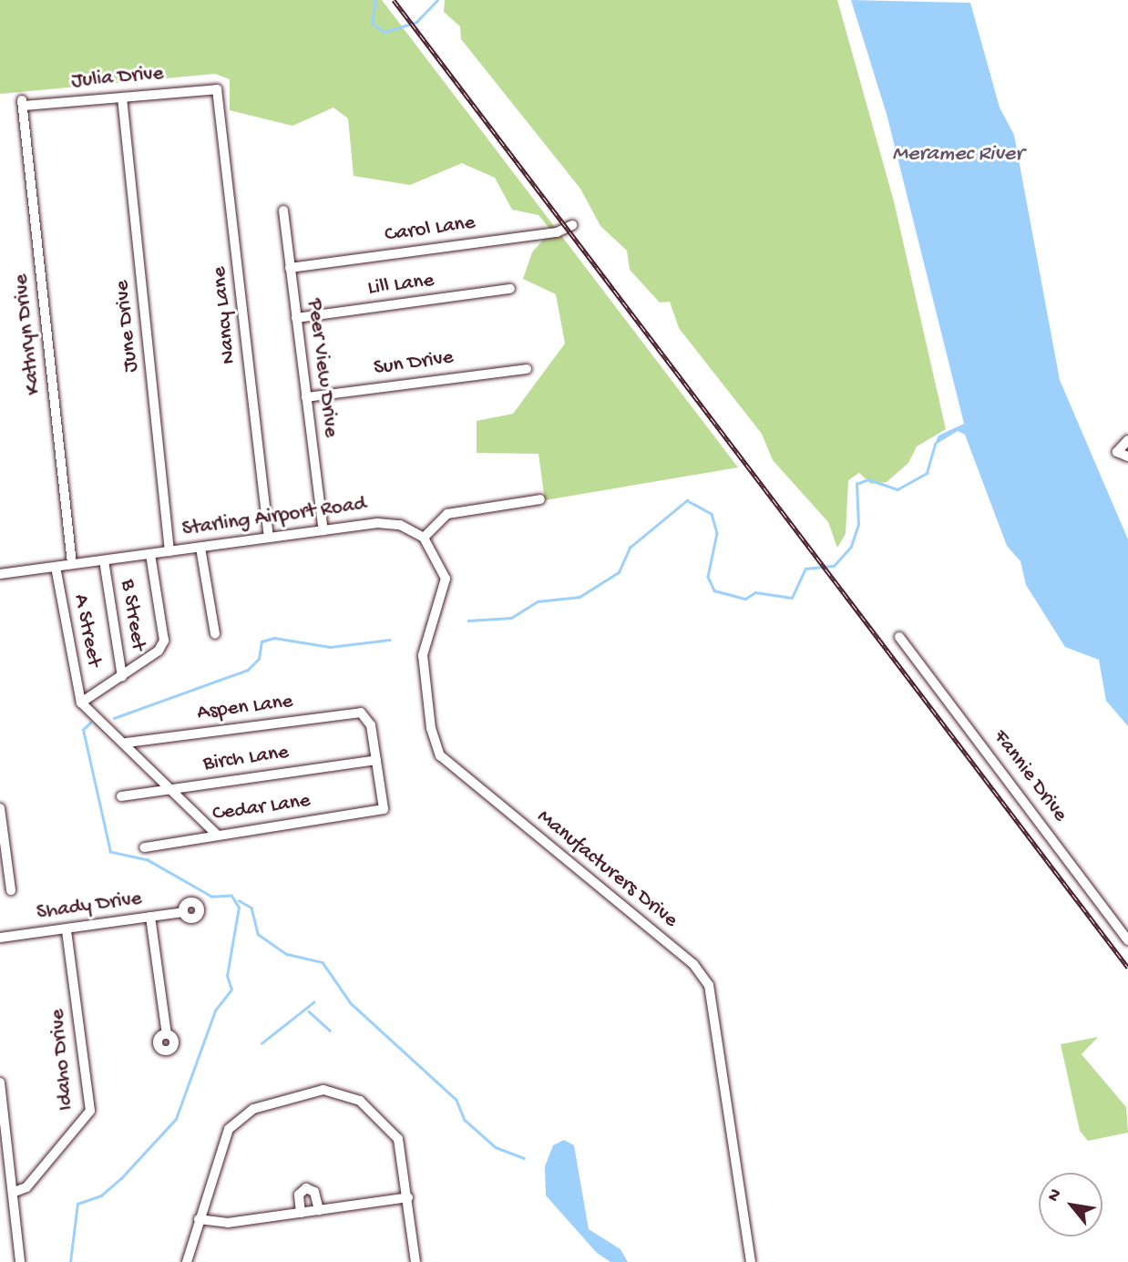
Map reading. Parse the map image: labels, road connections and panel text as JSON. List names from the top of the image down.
{
  "streets": {
    "street": [
      "Julia Drive",
      "Carol Lane",
      "Lill Lane",
      "Nancy Lane",
      "June Drive",
      "Kathryn Drive",
      "Sun Drive",
      "Peer View Drive",
      "Starling Airport Road",
      "B Street",
      "A Street",
      "Aspen Lane",
      "Birch Lane",
      "Fannie Drive",
      "Cedar Lane",
      "Manufacturers Drive",
      "Shady Drive",
      "Idaho Drive"
    ]
  },
  "crossings": [
    ["Julia Drive", "Nancy Lane"],
    ["Julia Drive", "June Drive"],
    ["Julia Drive", "Kathryn Drive"],
    ["Carol Lane", "Peer View Drive"],
    ["Lill Lane", "Peer View Drive"],
    ["Nancy Lane", "Starling Airport Road"],
    ["June Drive", "Starling Airport Road"],
    ["Kathryn Drive", "Starling Airport Road"],
    ["Sun Drive", "Peer View Drive"],
    ["Peer View Drive", "Starling Airport Road"],
    ["Starling Airport Road", "B Street"],
    ["Starling Airport Road", "A Street"],
    ["Starling Airport Road", "Manufacturers Drive"],
    ["Aspen Lane", "Birch Lane"],
    ["Aspen Lane", "Cedar Lane"],
    ["Birch Lane", "Cedar Lane"],
    ["Shady Drive", "Idaho Drive"]
  ],
  "water": ["Meramec River"],
  "north": "top left"
}
